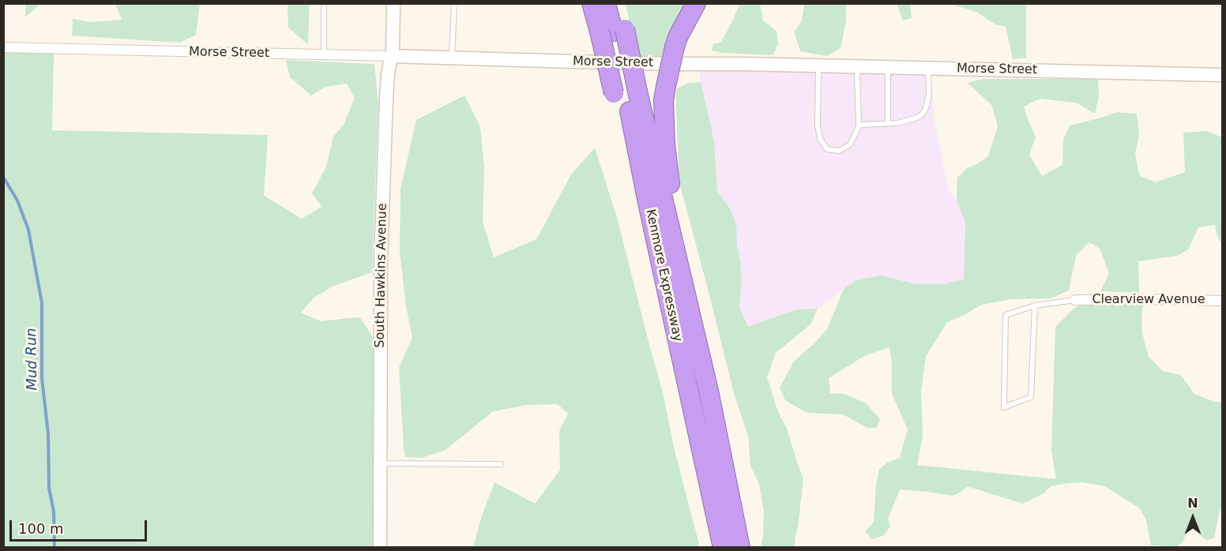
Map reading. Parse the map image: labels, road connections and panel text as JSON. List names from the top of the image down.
{
  "streets": {
    "highway": ["Kenmore Expressway"],
    "street": ["Morse Street", "South Hawkins Avenue", "Clearview Avenue"]
  },
  "crossings": [
    ["Morse Street", "South Hawkins Avenue"]
  ],
  "water": ["Mud Run"],
  "scale_bar": "100 m",
  "north": "top"
}
